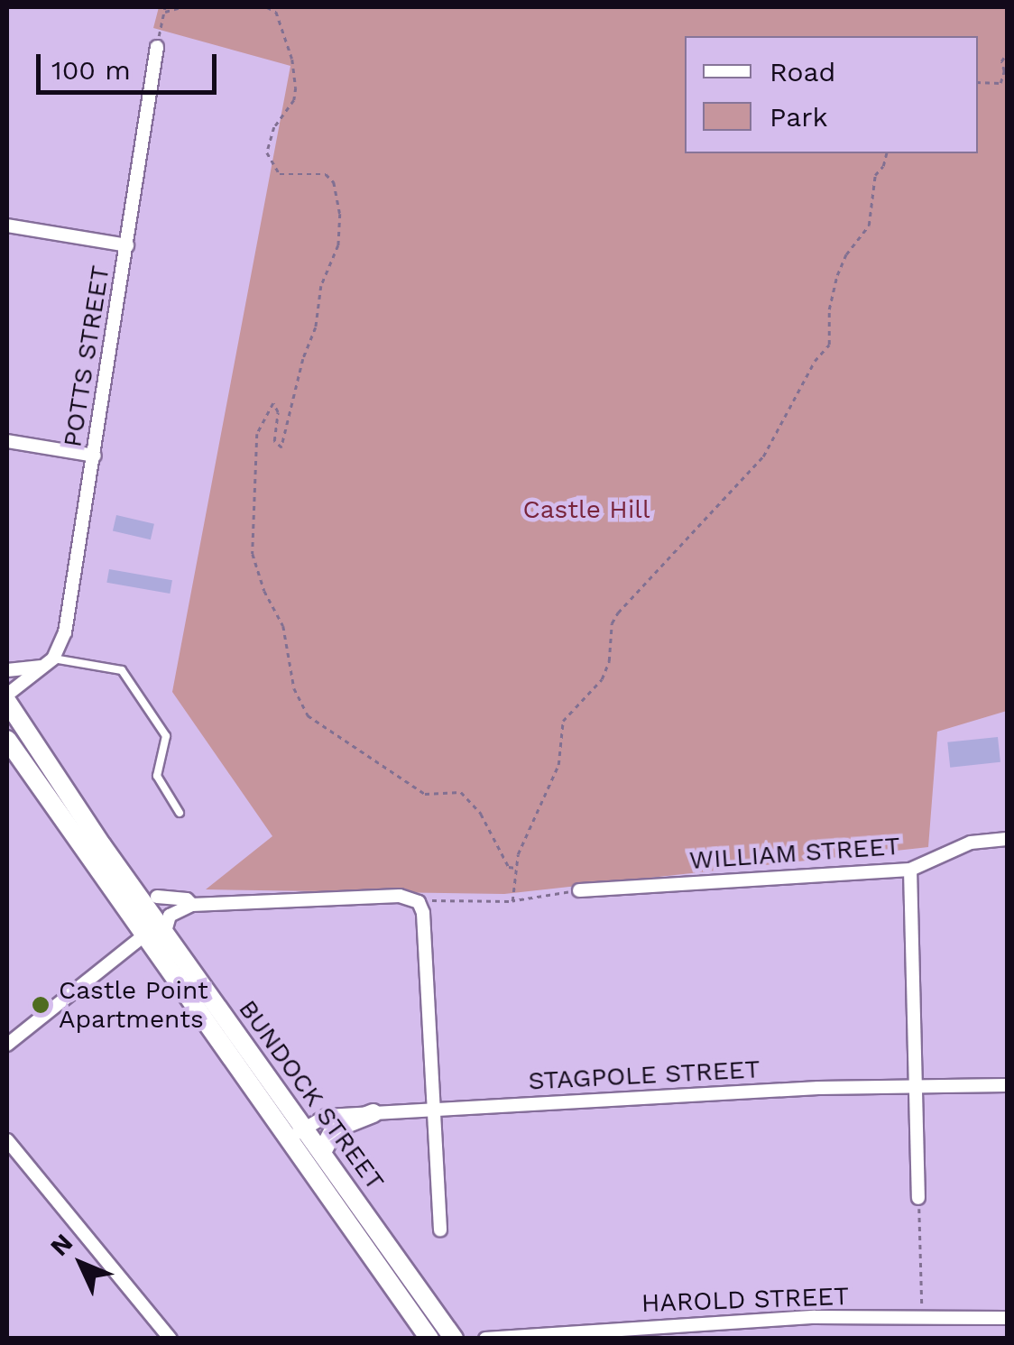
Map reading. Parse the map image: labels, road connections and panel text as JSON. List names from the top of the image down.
{
  "streets": {
    "main road": ["BUNDOCK STREET"],
    "street": [
      "POTTS STREET",
      "WILLIAM STREET",
      "STAGPOLE STREET",
      "HAROLD STREET"
    ]
  },
  "crossings": [
    ["STAGPOLE STREET", "BUNDOCK STREET"]
  ],
  "parks": ["Castle Hill"],
  "places": ["Castle Point Apartments"],
  "legend": ["Road", "Park"],
  "scale_bar": "100 m",
  "north": "top left"
}
